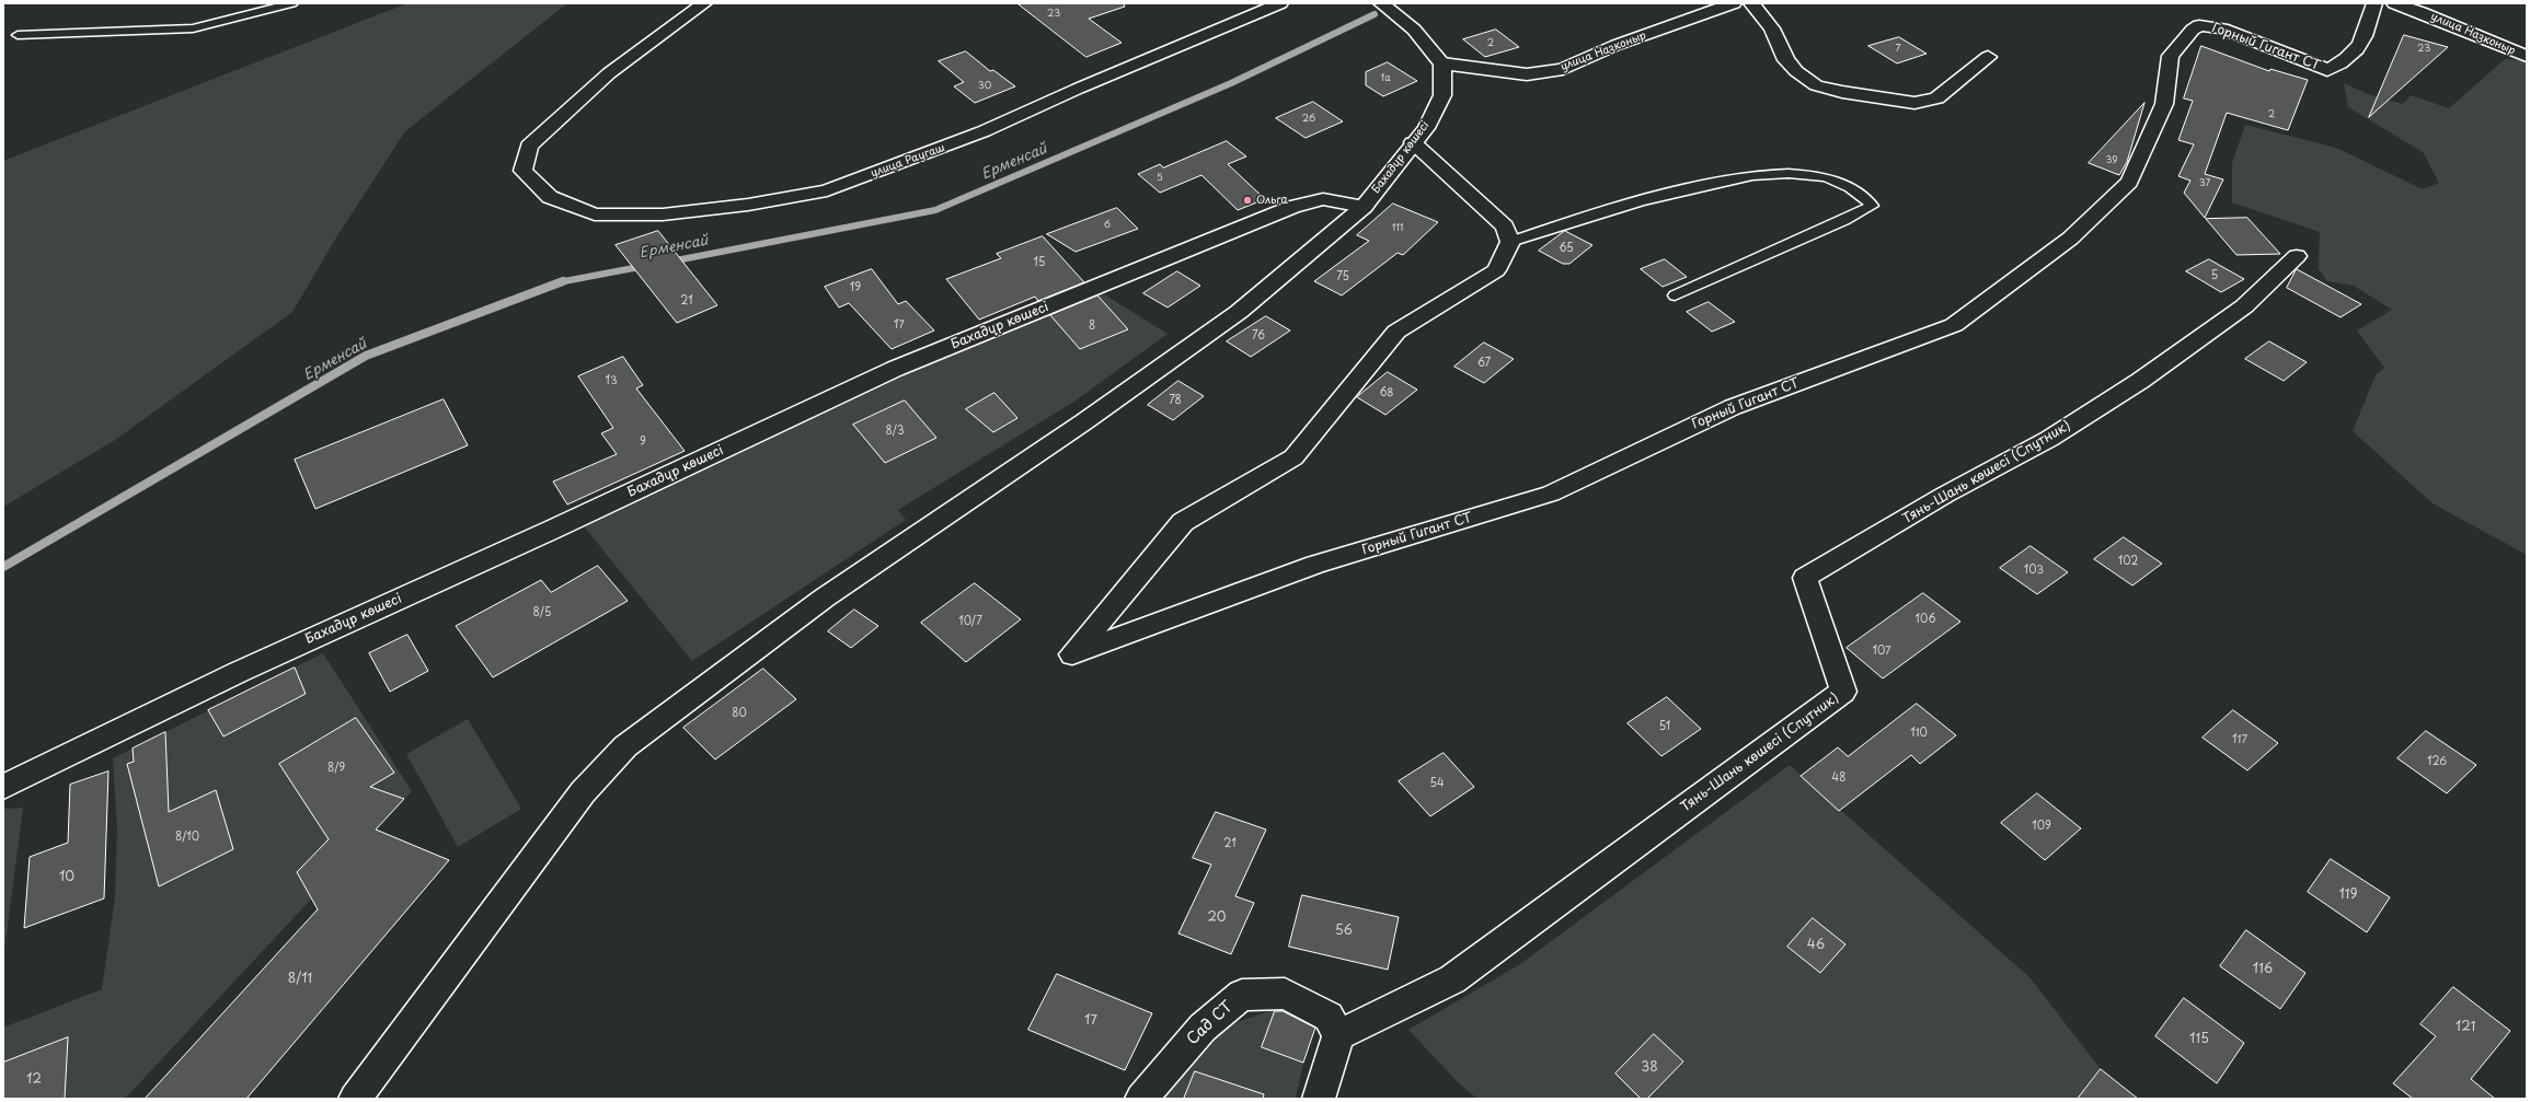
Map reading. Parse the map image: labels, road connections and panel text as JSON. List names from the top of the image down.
{
  "streets": {
    "street": [
      "улица Назконыр",
      "Горный Гигант СТ",
      "Бахадүр көшесі",
      "улица Раугаш",
      "Тянь-Шань көшесі (Спутник)",
      "Сад СТ"
    ]
  },
  "crossings": [
    ["улица Назконыр", "Бахадүр көшесі"],
    ["Тянь-Шань көшесі (Спутник)", "Сад СТ"]
  ],
  "water": ["Ерменсай"],
  "places": ["Ольга"],
  "house_numbers": [
    "23",
    "2",
    "7",
    "23",
    "1а",
    "30",
    "2",
    "26",
    "39",
    "5",
    "37",
    "6",
    "111",
    "65",
    "15",
    "5",
    "75",
    "19",
    "21",
    "17",
    "8",
    "76",
    "67",
    "13",
    "68",
    "78",
    "8/3",
    "9",
    "102",
    "103",
    "8/5",
    "106",
    "10/7",
    "107",
    "80",
    "51",
    "110",
    "117",
    "126",
    "8/9",
    "48",
    "54",
    "109",
    "8/10",
    "21",
    "10",
    "119",
    "20",
    "56",
    "46",
    "116",
    "8/11",
    "17",
    "121",
    "115",
    "38",
    "12"
  ]
}
